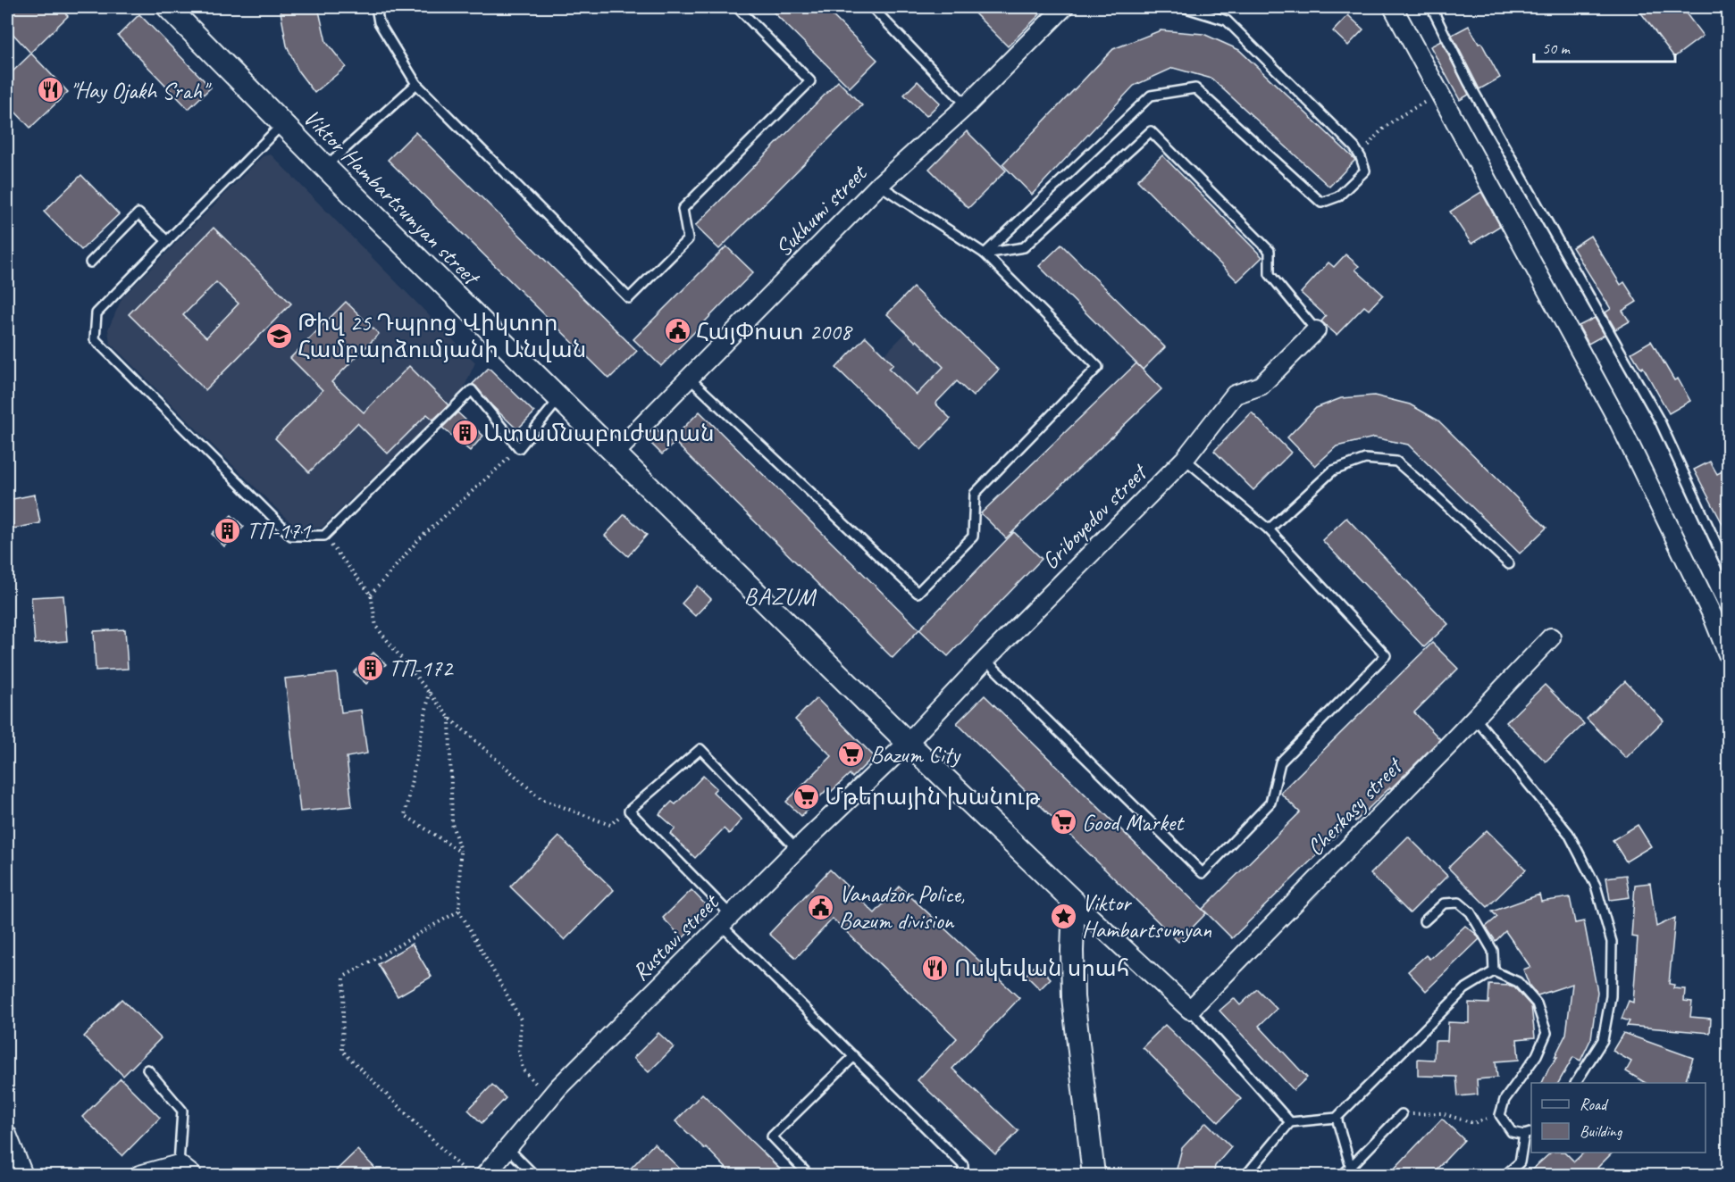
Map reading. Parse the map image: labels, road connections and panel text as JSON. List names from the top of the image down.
{
  "streets": {
    "street": [
      "Viktor Hambartsumyan street",
      "Sukhumi street",
      "Griboyedov street",
      "Cherkasy street",
      "Rustavi street"
    ]
  },
  "crossings": [
    ["Viktor Hambartsumyan street", "Sukhumi street"],
    ["Viktor Hambartsumyan street", "Griboyedov street"],
    ["Viktor Hambartsumyan street", "Rustavi street"],
    ["Griboyedov street", "Rustavi street"]
  ],
  "districts": ["BAZUM"],
  "places": {
    "restaurant": ["\"Hay Ojakh Srah\"", "Ոսկեվան սրահ"],
    "public building": ["ՀայՓոստ 2008", "Vanadzor Police, Bazum division"],
    "school or university": ["Թիվ 25 Դպրոց Վիկտոր Համբարձումյանի Անվան"],
    "building": ["Ատամնաբուժարան", "ТП-171", "ТП-172"],
    "supermarket": ["Bazum City", "Մթերային խանութ", "Good Market"],
    "place": ["Viktor Hambartsumyan"]
  },
  "legend": ["Road", "Building"],
  "scale_bar": "50 m"
}
